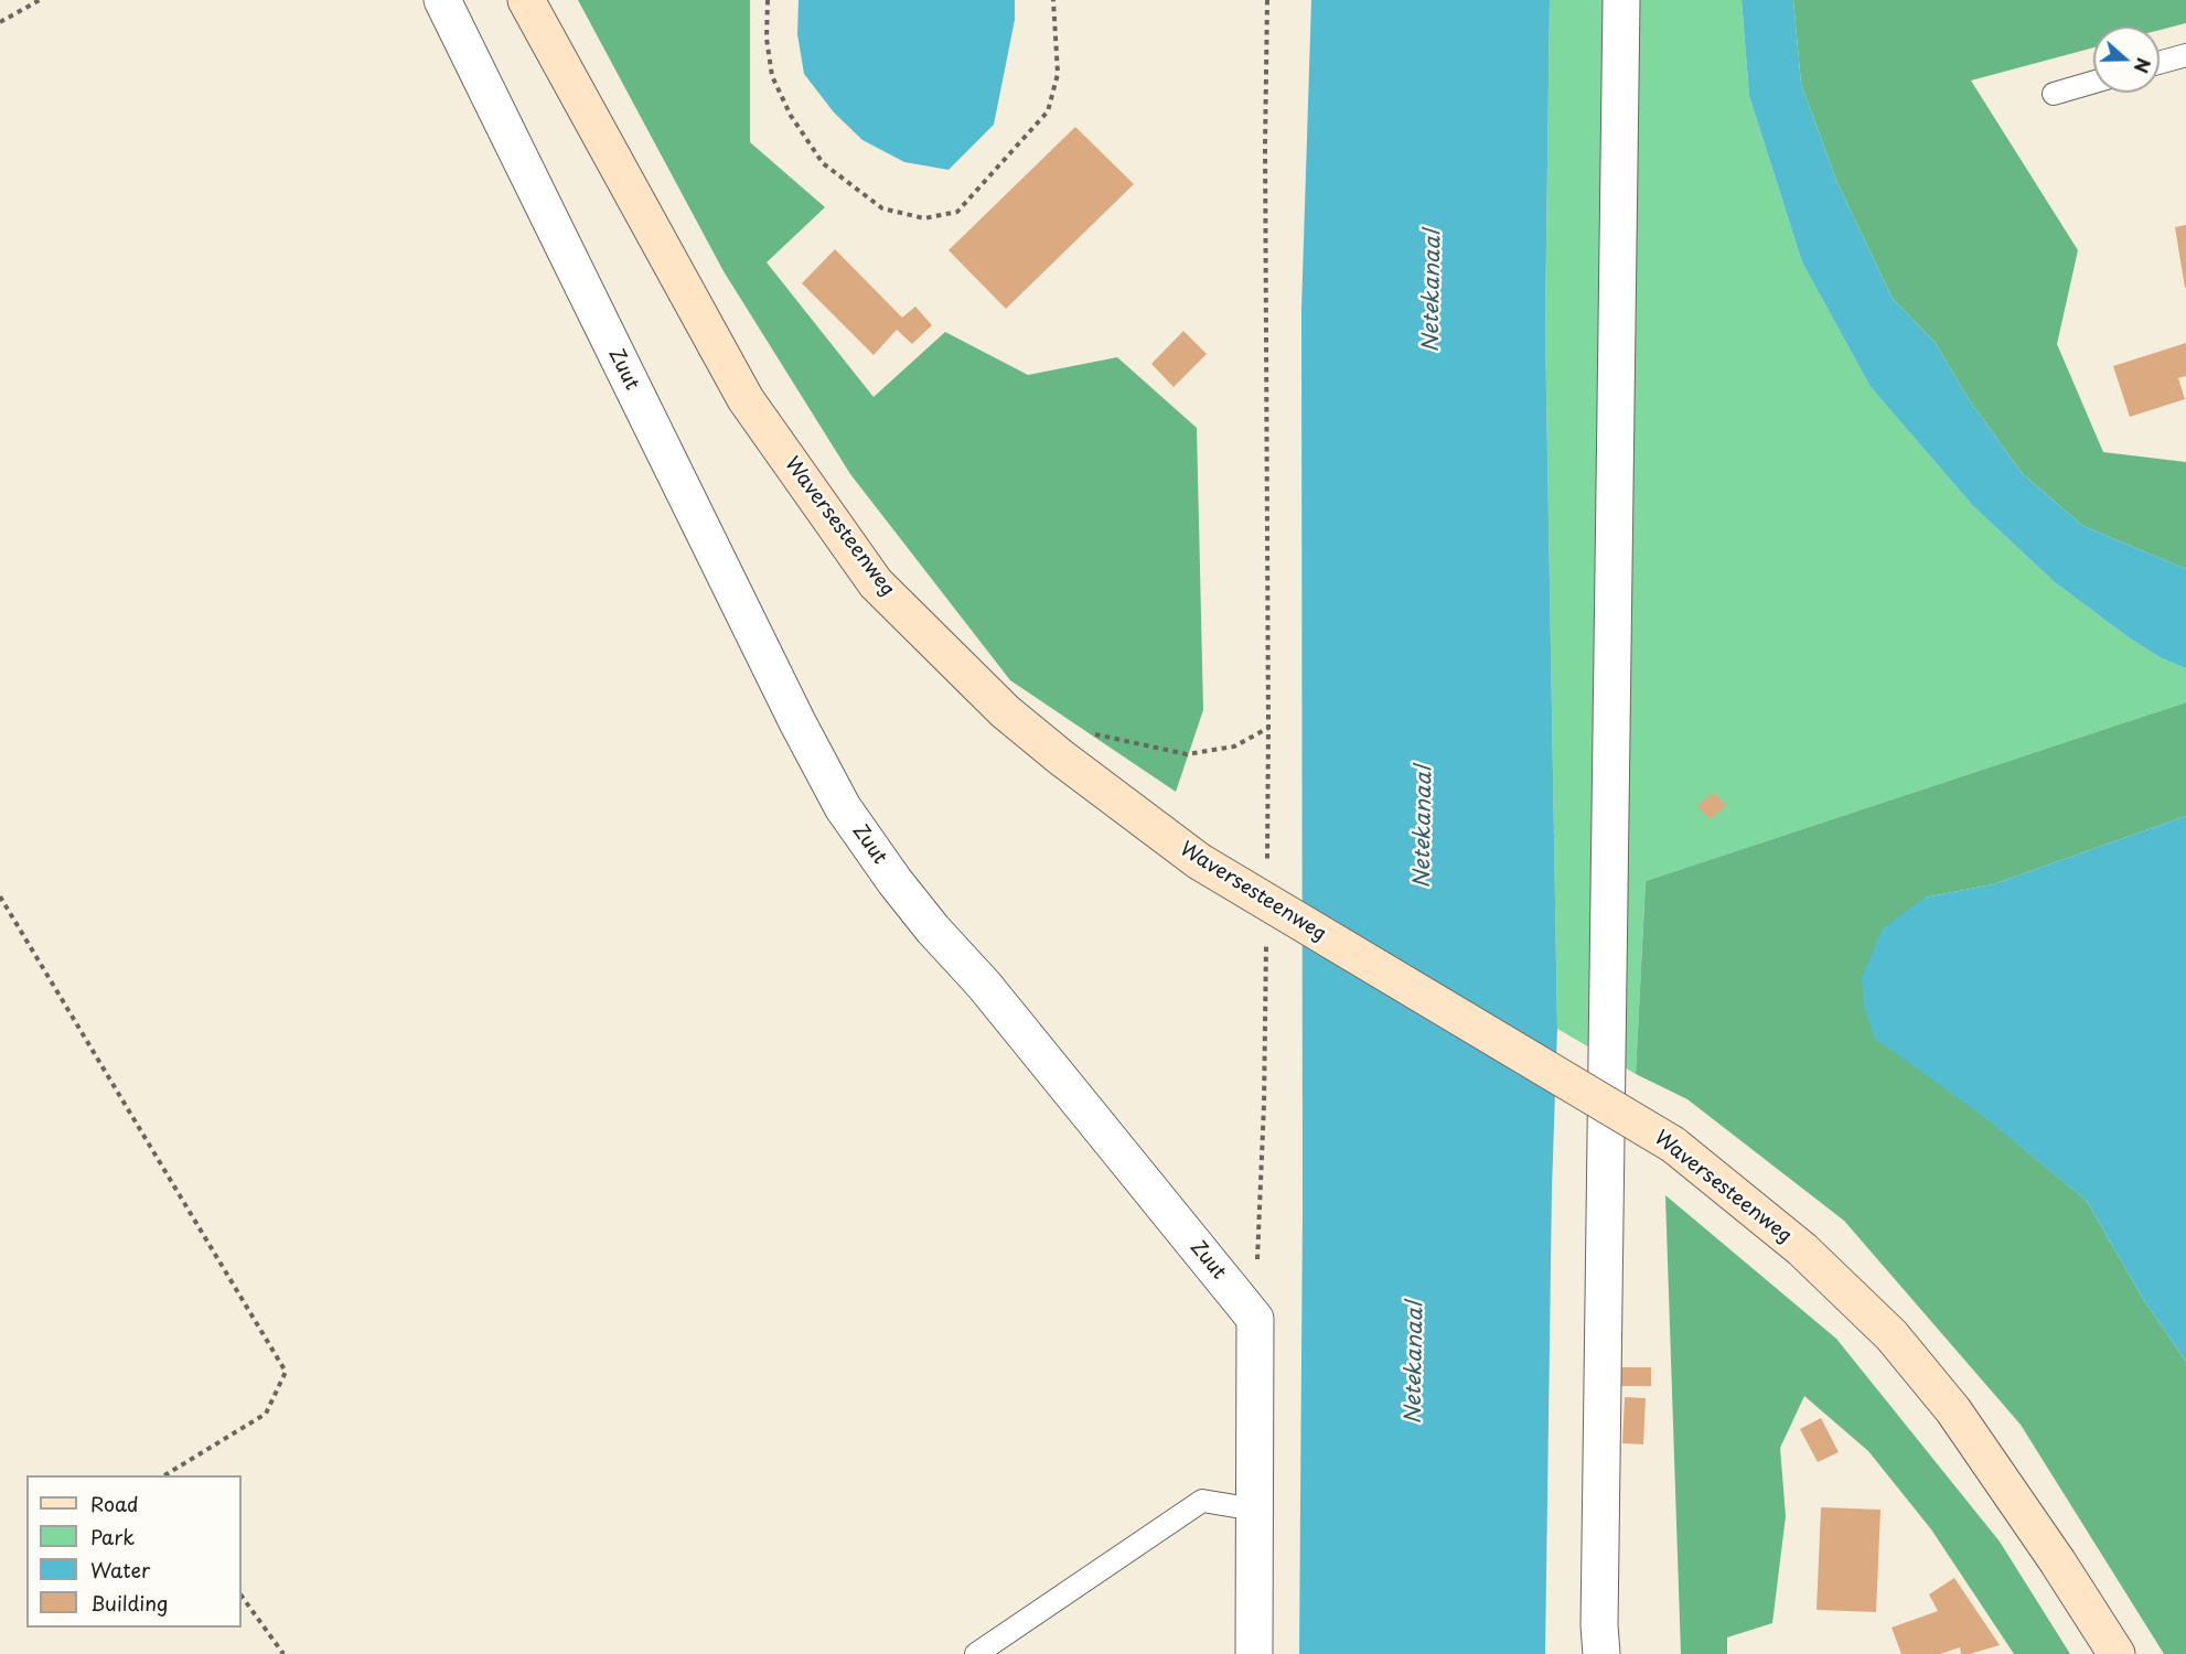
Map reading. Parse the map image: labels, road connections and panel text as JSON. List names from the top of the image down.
{
  "streets": {
    "main road": ["Waversesteenweg"],
    "street": ["Zuut"]
  },
  "water": ["Netekanaal"],
  "legend": [
    "Road",
    "Park",
    "Water",
    "Building"
  ],
  "north": "right"
}
